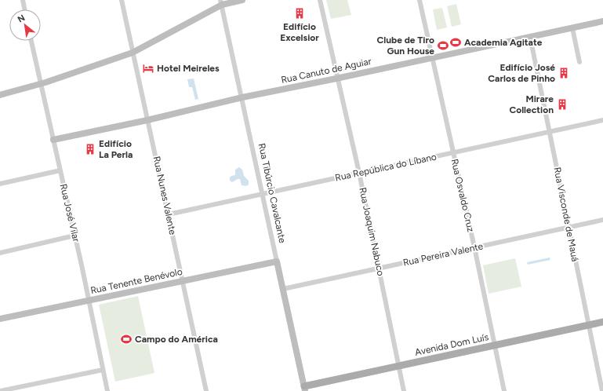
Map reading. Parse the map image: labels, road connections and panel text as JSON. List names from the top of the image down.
{
  "streets": {
    "main road": ["Avenida Dom Luís"],
    "street": [
      "Rua Canuto de Aguiar",
      "Rua República do Líbano",
      "Rua Tibúrcio Cavalcante",
      "Rua Nunes Valente",
      "Rua Osvaldo Cruz",
      "Rua José Vilar",
      "Rua Visconde de Mauá",
      "Rua Joaquim Nabuco",
      "Rua Pereira Valente",
      "Rua Tenente Benévolo"
    ]
  },
  "crossings": [
    ["Rua Canuto de Aguiar", "Rua Tibúrcio Cavalcante"],
    ["Rua Canuto de Aguiar", "Rua Nunes Valente"],
    ["Rua Canuto de Aguiar", "Rua Osvaldo Cruz"],
    ["Rua Canuto de Aguiar", "Rua José Vilar"],
    ["Rua Canuto de Aguiar", "Rua Visconde de Mauá"],
    ["Rua Canuto de Aguiar", "Rua Joaquim Nabuco"],
    ["Rua República do Líbano", "Rua Tibúrcio Cavalcante"],
    ["Rua República do Líbano", "Rua Nunes Valente"],
    ["Rua República do Líbano", "Rua Osvaldo Cruz"],
    ["Rua República do Líbano", "Rua Visconde de Mauá"],
    ["Rua República do Líbano", "Rua Joaquim Nabuco"],
    ["Rua Tibúrcio Cavalcante", "Rua Pereira Valente"],
    ["Rua Tibúrcio Cavalcante", "Rua Tenente Benévolo"],
    ["Rua Tibúrcio Cavalcante", "Avenida Dom Luís"],
    ["Rua Nunes Valente", "Rua Tenente Benévolo"],
    ["Rua Osvaldo Cruz", "Rua Pereira Valente"],
    ["Rua Osvaldo Cruz", "Avenida Dom Luís"],
    ["Rua José Vilar", "Rua Tenente Benévolo"],
    ["Rua Visconde de Mauá", "Rua Pereira Valente"],
    ["Rua Visconde de Mauá", "Avenida Dom Luís"],
    ["Rua Joaquim Nabuco", "Rua Pereira Valente"],
    ["Rua Joaquim Nabuco", "Avenida Dom Luís"]
  ],
  "places": {
    "building": [
      "Edifício Excelsior",
      "Edifício José Carlos de Pinho",
      "Mirare Collection",
      "Edifício La Perla"
    ],
    "sports": ["Academia Agitate", "Clube de Tiro Gun House", "Campo do América"],
    "hotel": ["Hotel Meireles"]
  },
  "north": "top left"
}
